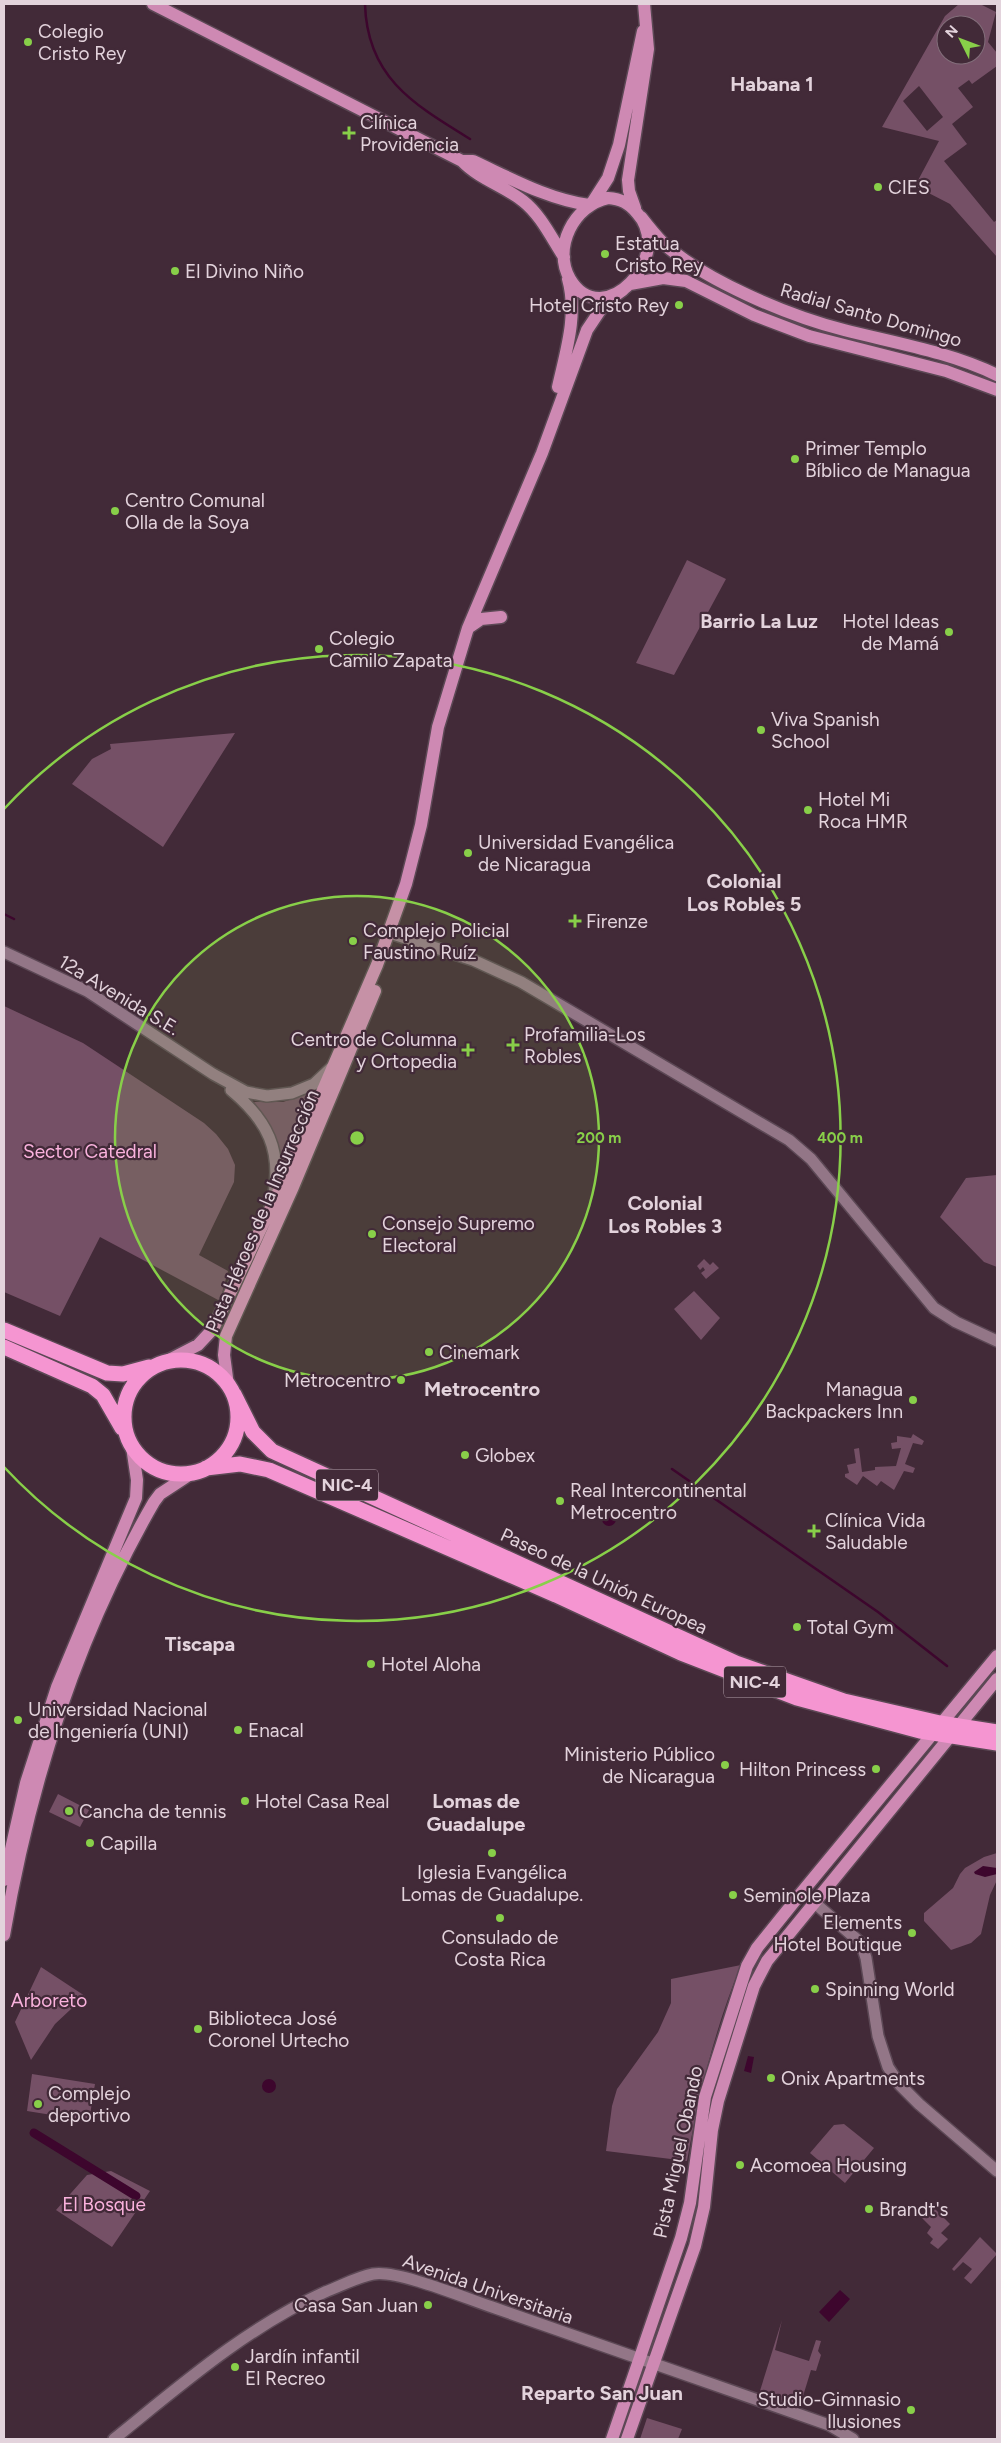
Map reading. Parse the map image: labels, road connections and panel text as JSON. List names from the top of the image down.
{
  "streets": {
    "highway": ["NIC-4", "Paseo de la Unión Europea"],
    "main road": ["Radial Santo Domingo", "Pista Héroes de la Insurrección", "Pista Miguel Obando"],
    "street": ["12a Avenida S.E.", "Avenida Universitaria"]
  },
  "crossings": [
    ["Radial Santo Domingo", "Pista Héroes de la Insurrección"],
    ["12a Avenida S.E.", "Pista Héroes de la Insurrección"],
    ["Pista Héroes de la Insurrección", "NIC-4"],
    ["Pista Héroes de la Insurrección", "Paseo de la Unión Europea"],
    ["NIC-4", "Paseo de la Unión Europea"],
    ["Paseo de la Unión Europea", "Pista Miguel Obando"],
    ["Pista Miguel Obando", "Avenida Universitaria"]
  ],
  "districts": [
    "Habana 1",
    "Barrio La Luz",
    "Colonial Los Robles 5",
    "Colonial Los Robles 3",
    "Metrocentro",
    "Tiscapa",
    "Lomas de Guadalupe",
    "Reparto San Juan"
  ],
  "parks": ["Sector Catedral", "Arboreto", "El Bosque"],
  "places": {
    "other": [
      "Colegio Cristo Rey",
      "CIES",
      "Estatua Cristo Rey",
      "El Divino Niño",
      "Hotel Cristo Rey",
      "Primer Templo Bíblico de Managua",
      "Centro Comunal Olla de la Soya",
      "Hotel Ideas de Mamá",
      "Colegio Camilo Zapata",
      "Viva Spanish School",
      "Hotel Mi Roca HMR",
      "Universidad Evangélica de Nicaragua",
      "Complejo Policial Faustino Ruíz",
      "Consejo Supremo Electoral",
      "Cinemark",
      "Metrocentro",
      "Managua Backpackers Inn",
      "Globex",
      "Real Intercontinental Metrocentro",
      "Total Gym",
      "Hotel Aloha",
      "Universidad Nacional de Ingeniería (UNI)",
      "Enacal",
      "Ministerio Público de Nicaragua",
      "Hilton Princess",
      "Hotel Casa Real",
      "Cancha de tennis",
      "Capilla",
      "Iglesia Evangélica Lomas de Guadalupe.",
      "Seminole Plaza",
      "Consulado de Costa Rica",
      "Elements Hotel Boutique",
      "Spinning World",
      "Biblioteca José Coronel Urtecho",
      "Onix Apartments",
      "Complejo deportivo",
      "Acomoea Housing",
      "Brandt's",
      "Casa San Juan",
      "Jardín infantil El Recreo",
      "Studio-Gimnasio Ilusiones"
    ],
    "health": [
      "Clínica Providencia",
      "Firenze",
      "Profamilia-Los Robles",
      "Centro de Columna y Ortopedia",
      "Clínica Vida Saludable"
    ]
  },
  "north": "top left",
  "rings": ["200 m", "400 m"]
}
